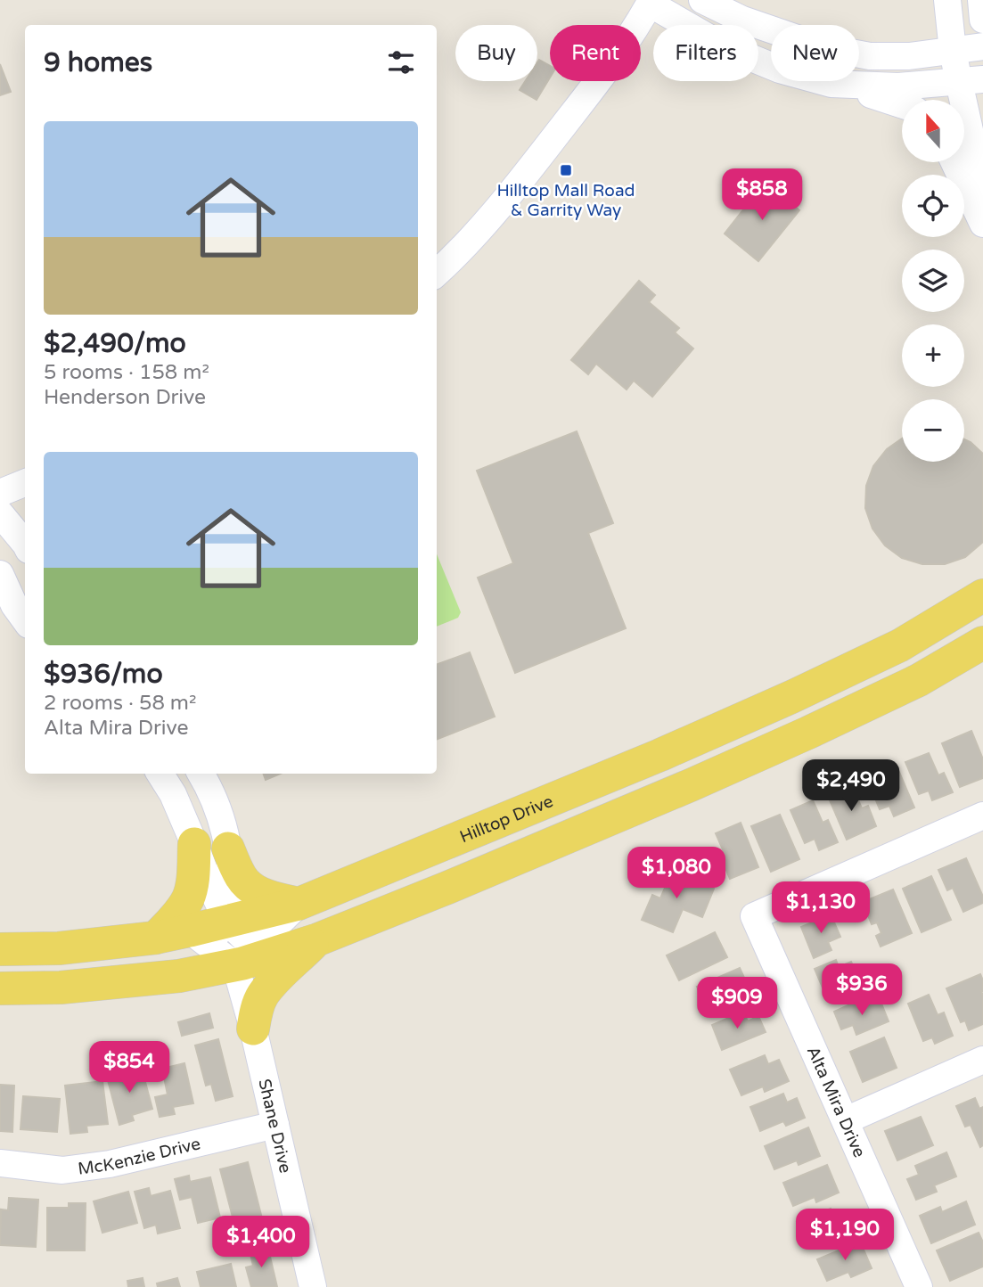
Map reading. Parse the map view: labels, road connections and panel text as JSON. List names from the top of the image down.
{
  "streets": {
    "main road": ["Hilltop Drive"],
    "street": ["Alta Mira Drive", "Shane Drive", "McKenzie Drive"]
  },
  "crossings": [
    ["Shane Drive", "McKenzie Drive"]
  ],
  "places": {
    "transit": ["Hilltop Mall Road & Garrity Way"]
  },
  "north": "top",
  "page": {
    "chip": [
      "Buy",
      "Rent",
      "Filters",
      "New"
    ],
    "heading": "9 homes",
    "map_buttons": ["+", "−"],
    "list": [
      {
        "name": "$2,490/mo",
        "note": "5 rooms · 158 m² · Henderson Drive"
      },
      {
        "name": "$936/mo",
        "note": "2 rooms · 58 m² · Alta Mira Drive"
      }
    ],
    "price": [
      "$858",
      "$2,490",
      "$1,080",
      "$1,130",
      "$936",
      "$909",
      "$854",
      "$1,190",
      "$1,400"
    ]
  }
}
